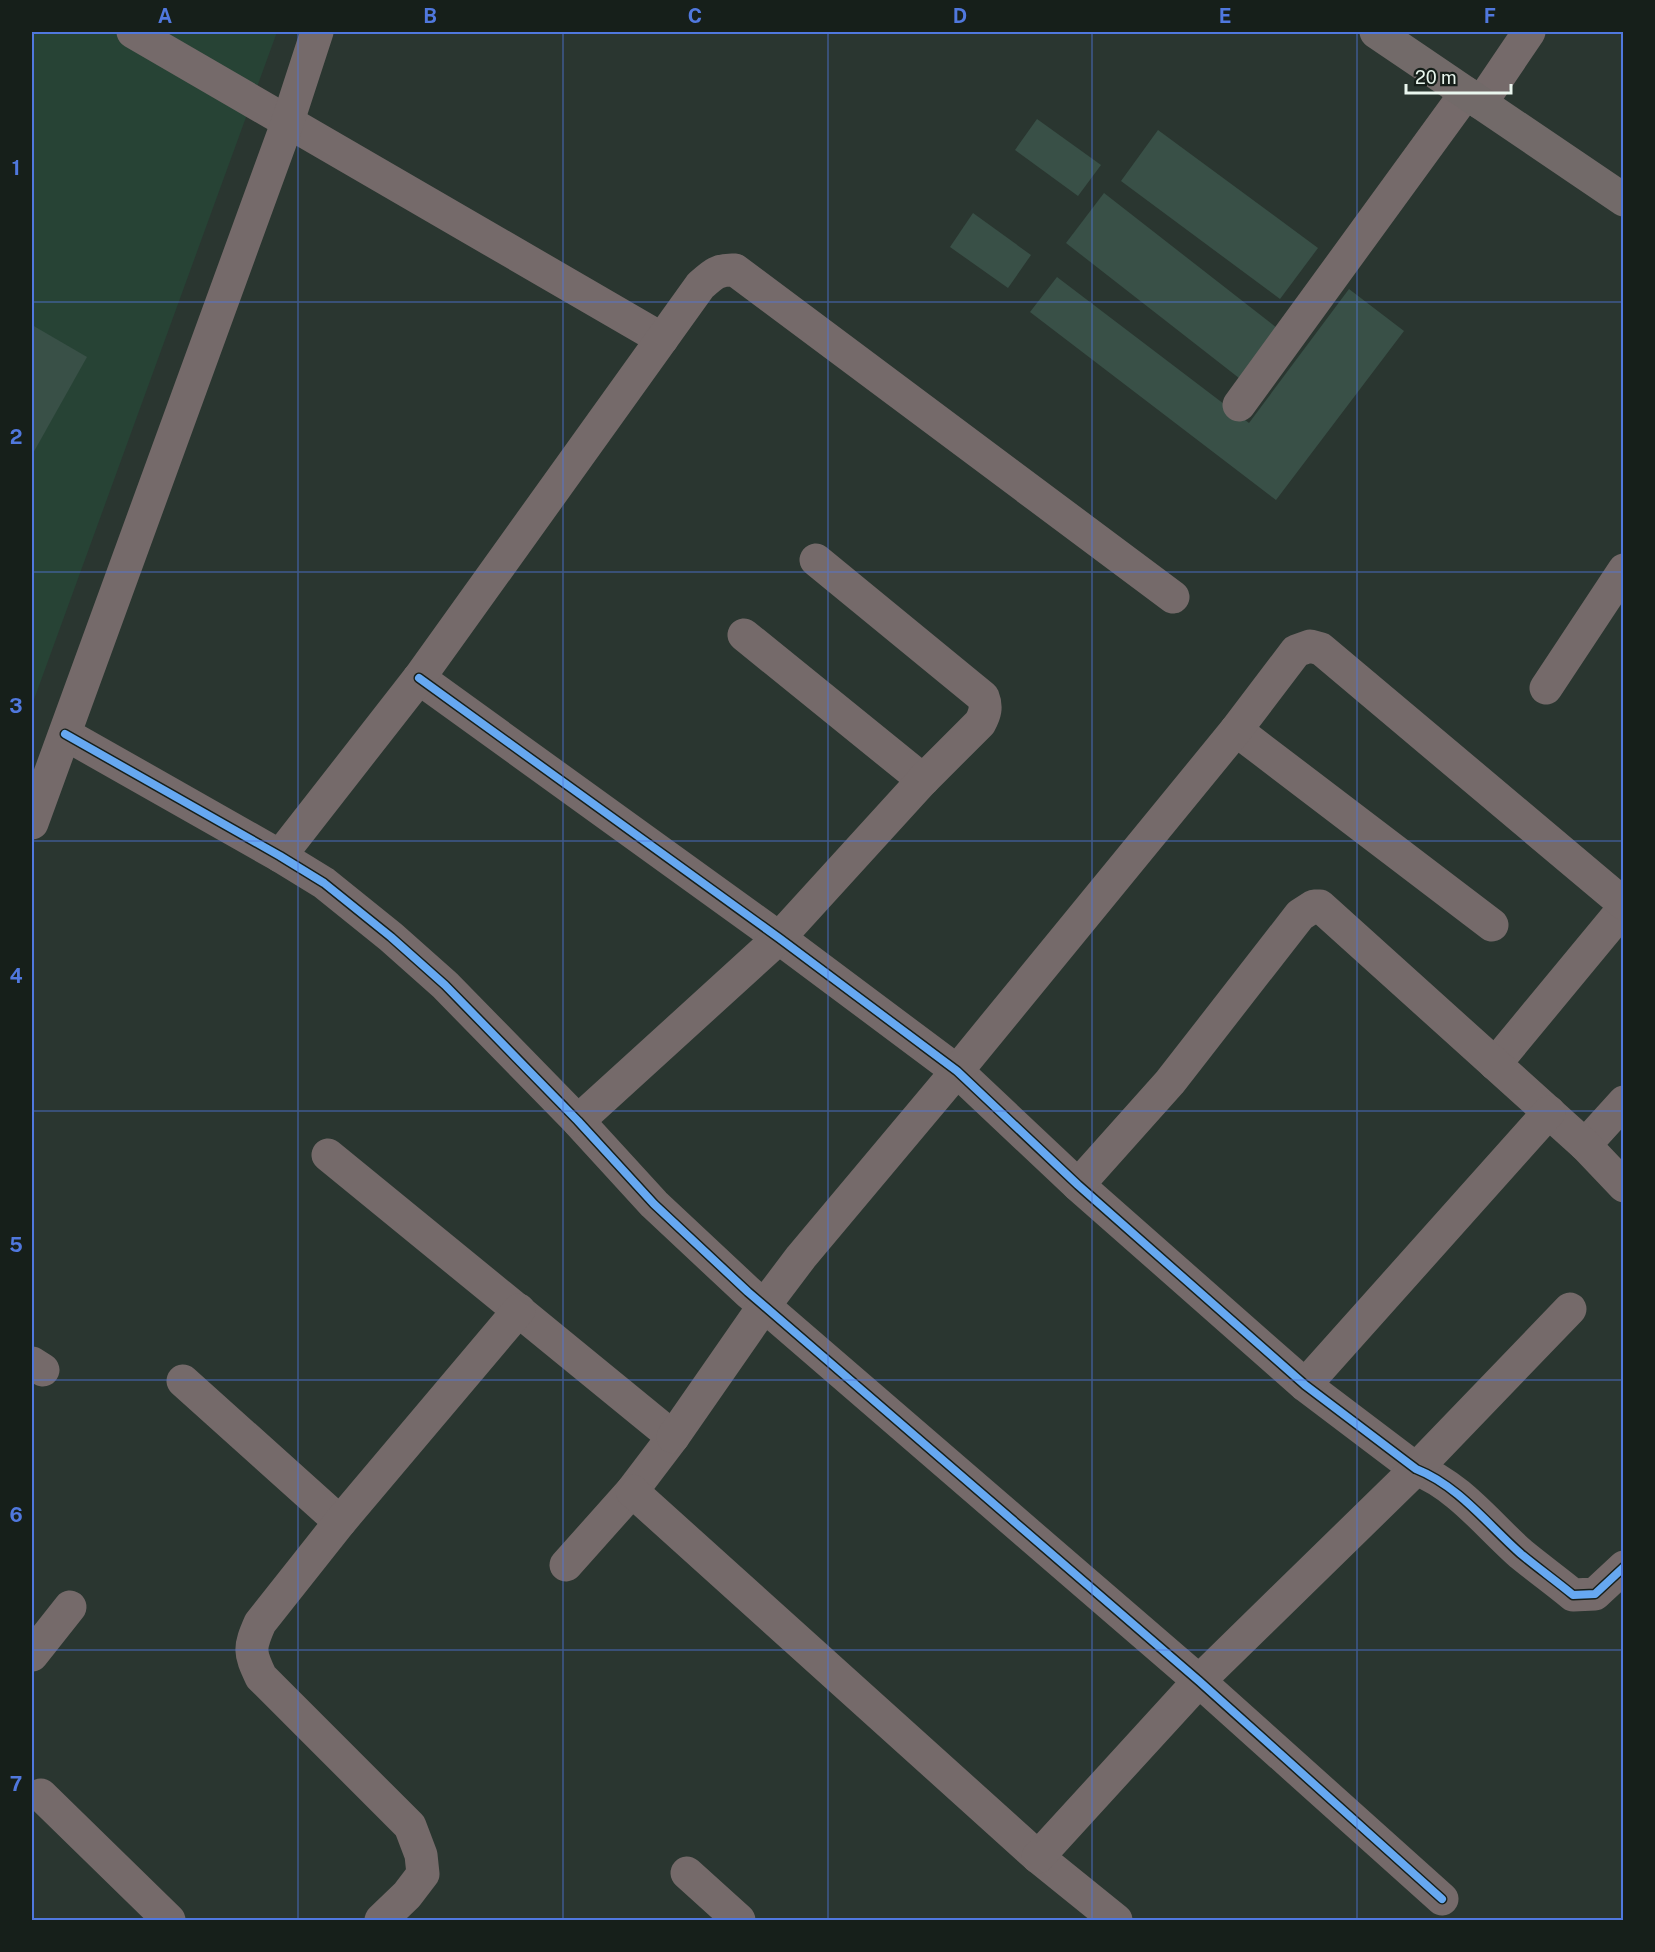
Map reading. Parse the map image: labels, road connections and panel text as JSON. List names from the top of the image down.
{
  "scale_bar": "20 m",
  "grid": {
    "columns": [
      "A",
      "B",
      "C",
      "D",
      "E",
      "F"
    ],
    "rows": [
      "1",
      "2",
      "3",
      "4",
      "5",
      "6",
      "7"
    ]
  }
}
